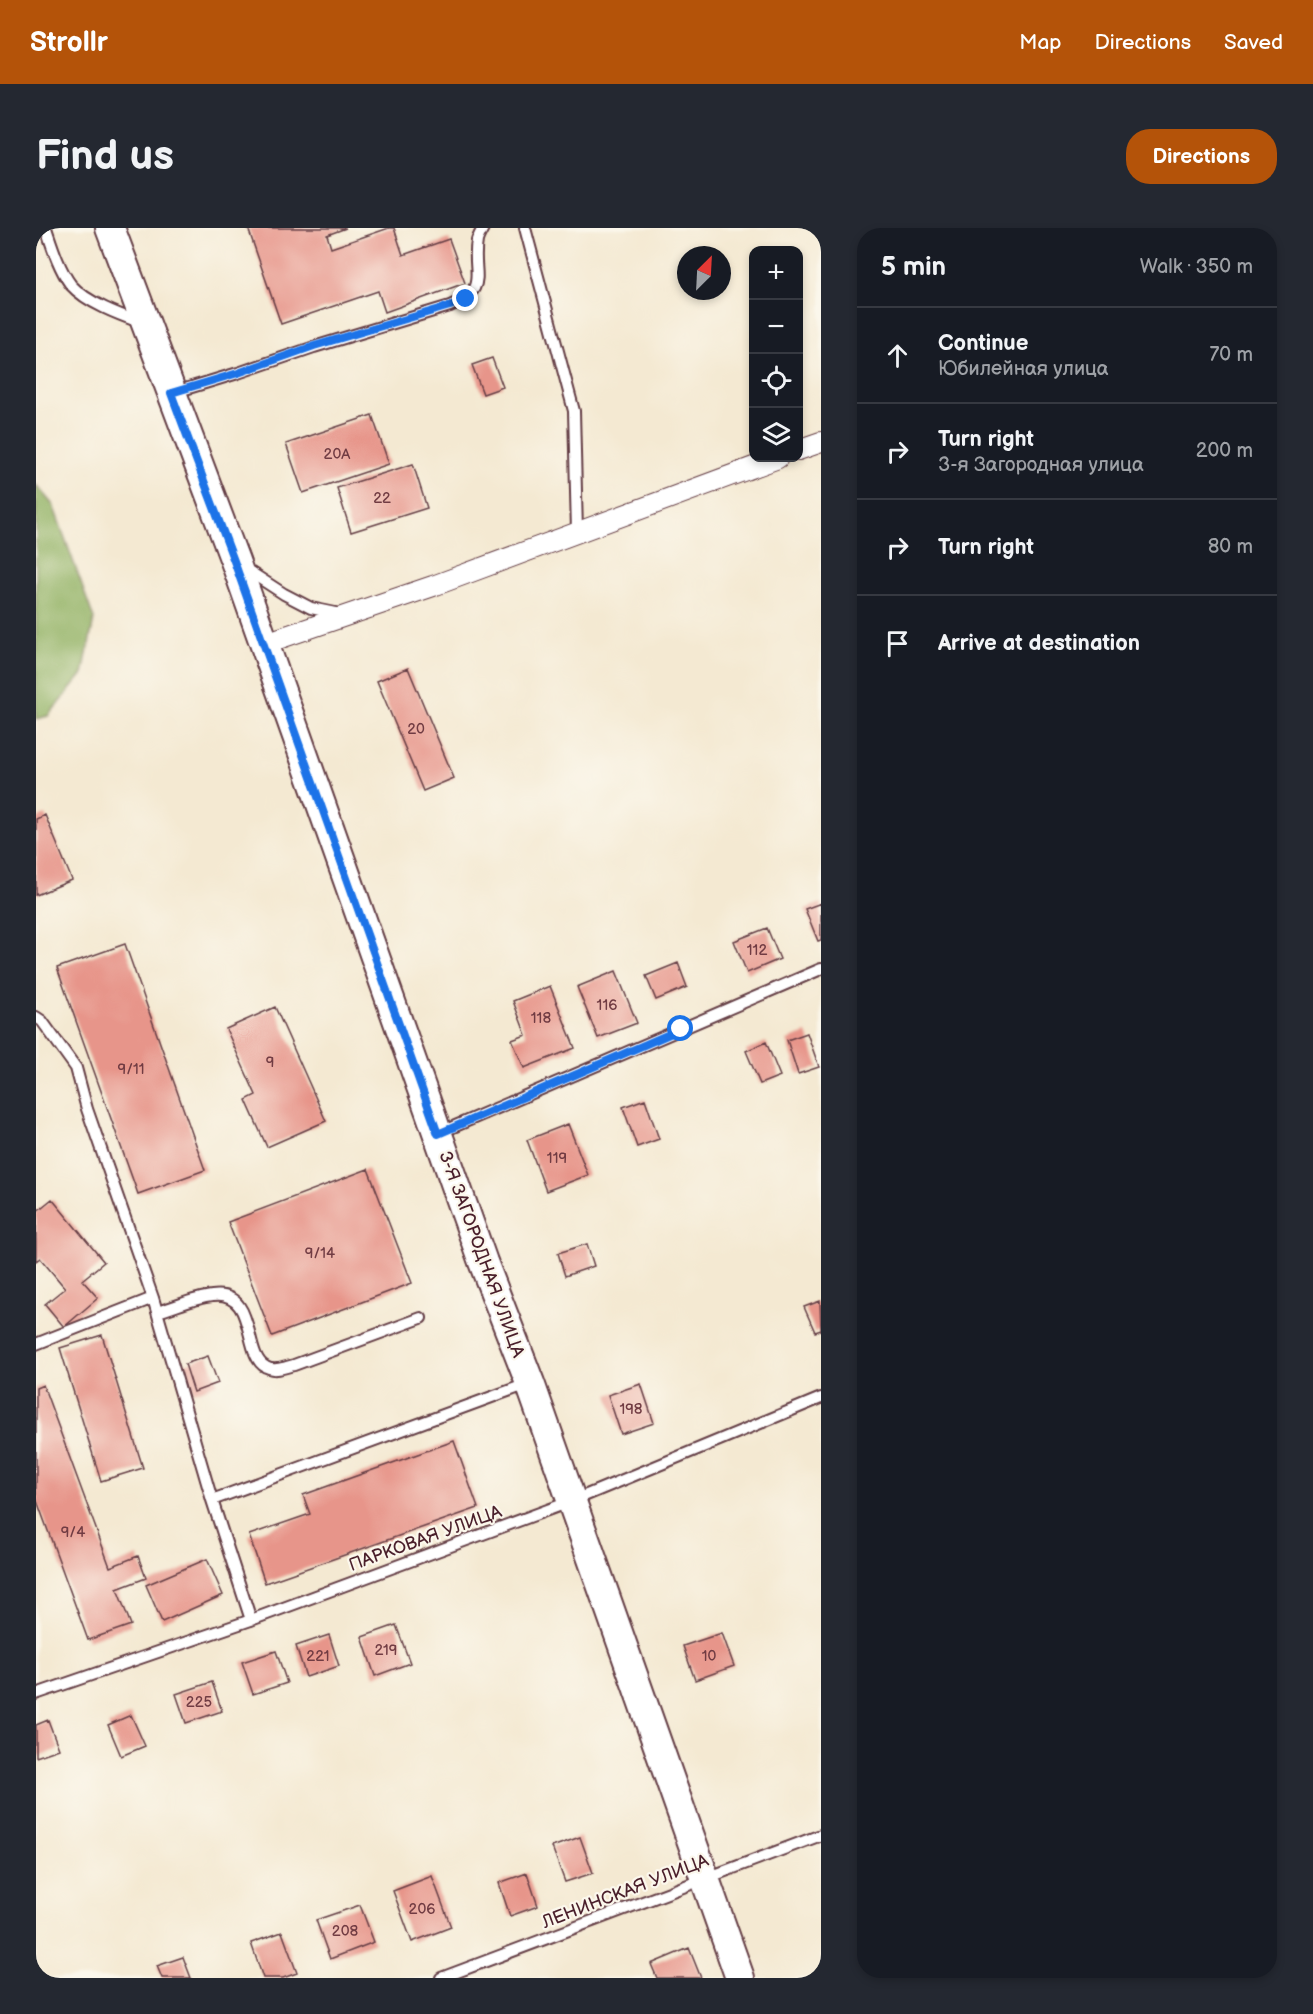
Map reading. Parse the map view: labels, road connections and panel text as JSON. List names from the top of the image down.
{
  "streets": {
    "main road": ["3-Я ЗАГОРОДНАЯ УЛИЦА"],
    "lane": ["ПАРКОВАЯ УЛИЦА", "ЛЕНИНСКАЯ УЛИЦА"]
  },
  "crossings": [
    ["3-Я ЗАГОРОДНАЯ УЛИЦА", "ПАРКОВАЯ УЛИЦА"],
    ["3-Я ЗАГОРОДНАЯ УЛИЦА", "ЛЕНИНСКАЯ УЛИЦА"]
  ],
  "house_numbers": [
    "20А",
    "22",
    "20",
    "112",
    "116",
    "118",
    "9",
    "9/11",
    "119",
    "9/14",
    "198",
    "9/4",
    "219",
    "221",
    "10",
    "225",
    "206",
    "208"
  ],
  "north": "top right",
  "page": {
    "header": "Strollr",
    "nav": ["Map", "Directions", "Saved"],
    "buttons": "Directions",
    "title": "Find us",
    "heading": ["5 min", "Walk · 350 m"],
    "map_buttons": ["+", "−"],
    "list": [
      ["Continue", "Юбилейная улица", "70 m"],
      ["Turn right", "3-я Загородная улица", "200 m"],
      ["Turn right", "80 m"],
      "Arrive at destination"
    ]
  }
}
